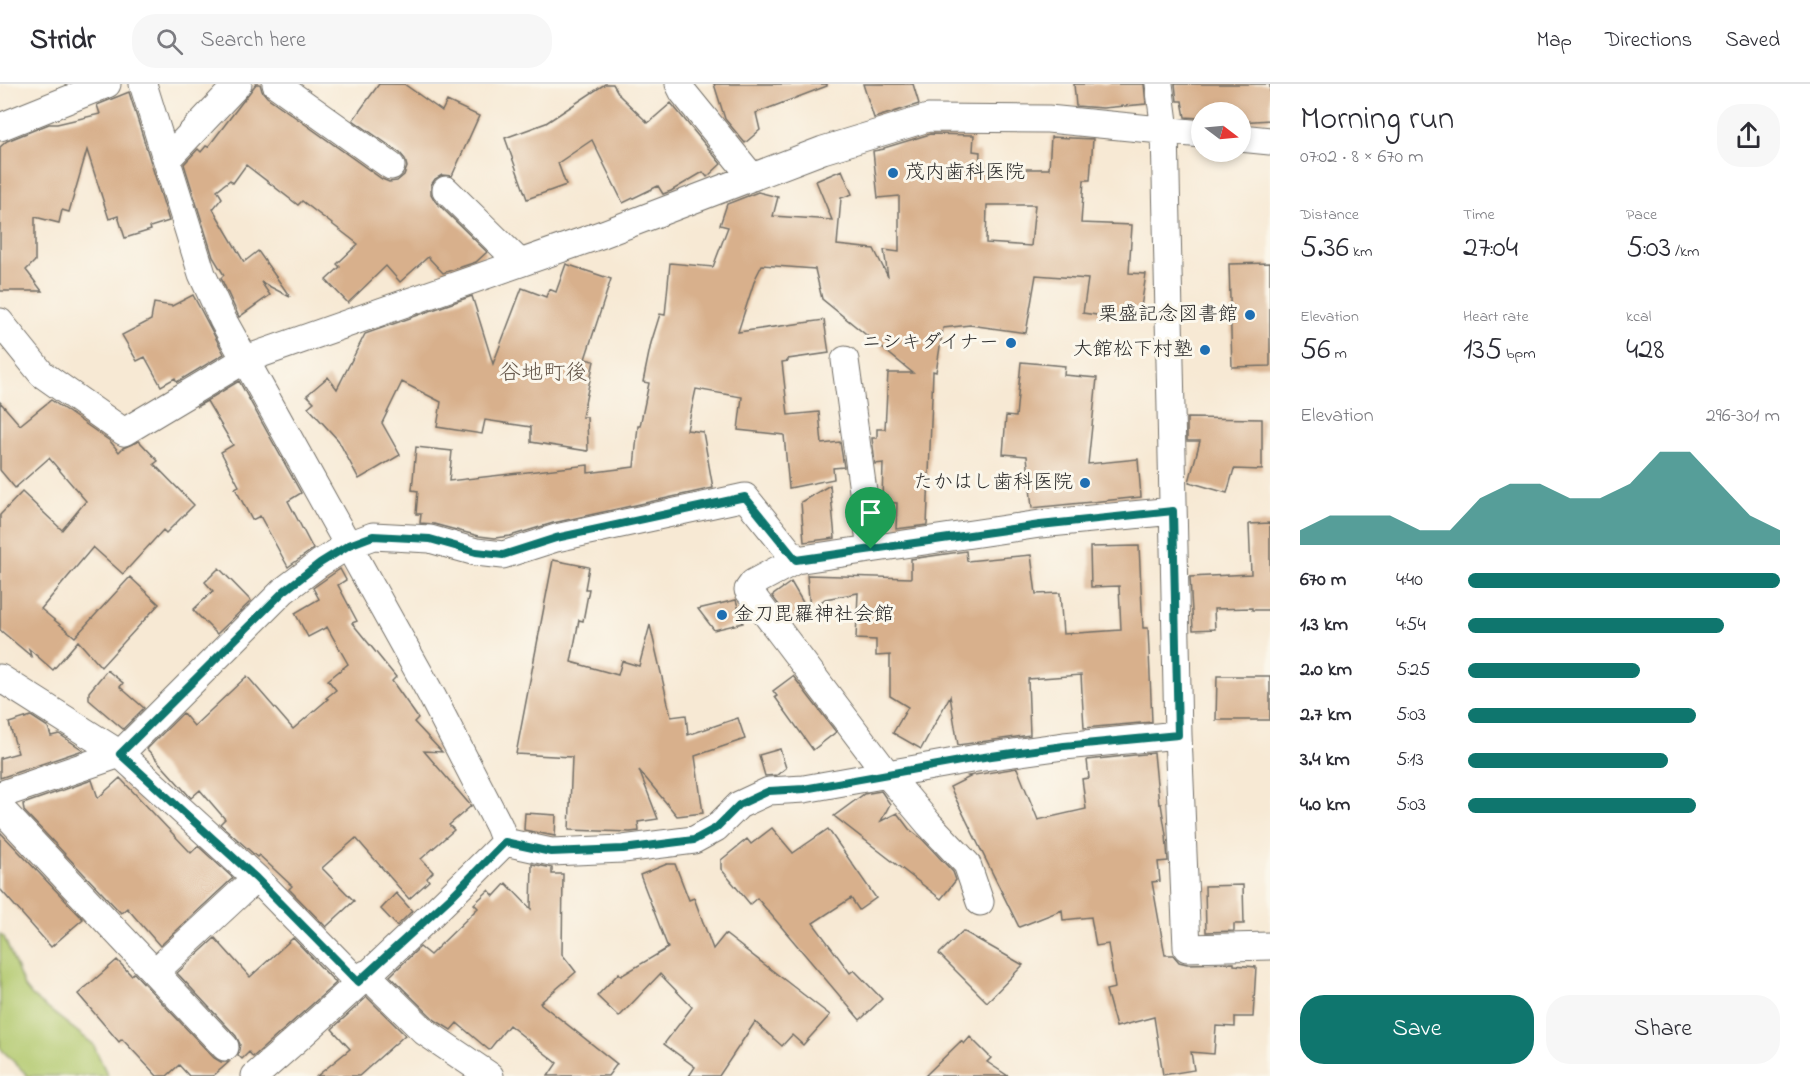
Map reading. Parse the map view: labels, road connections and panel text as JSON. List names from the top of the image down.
{
  "districts": ["谷地町後"],
  "places": [
    "茂内歯科医院",
    "栗盛記念図書館",
    "ニシキダイナー",
    "大館松下村塾",
    "たかはし歯科医院",
    "金刀毘羅神社会館"
  ],
  "north": "right",
  "page": {
    "header": "Stridr",
    "search": "Search here",
    "nav": ["Map", "Directions", "Saved"],
    "heading": ["Morning run", "07:02 · 8 × 670 m"],
    "stats": [
      ["Distance", "5.36 km"],
      ["Time", "27:04"],
      ["Pace", "5:03 /km"],
      ["Elevation", "56 m"],
      ["Heart rate", "135 bpm"],
      ["kcal", "428"]
    ],
    "chart": ["Elevation", "296–301 m"],
    "list": [
      {
        "name": "670 m",
        "note": "4:40"
      },
      {
        "name": "1.3 km",
        "note": "4:54"
      },
      {
        "name": "2.0 km",
        "note": "5:25"
      },
      {
        "name": "2.7 km",
        "note": "5:03"
      },
      {
        "name": "3.4 km",
        "note": "5:13"
      },
      {
        "name": "4.0 km",
        "note": "5:03"
      }
    ],
    "buttons": ["Save", "Share"]
  }
}
